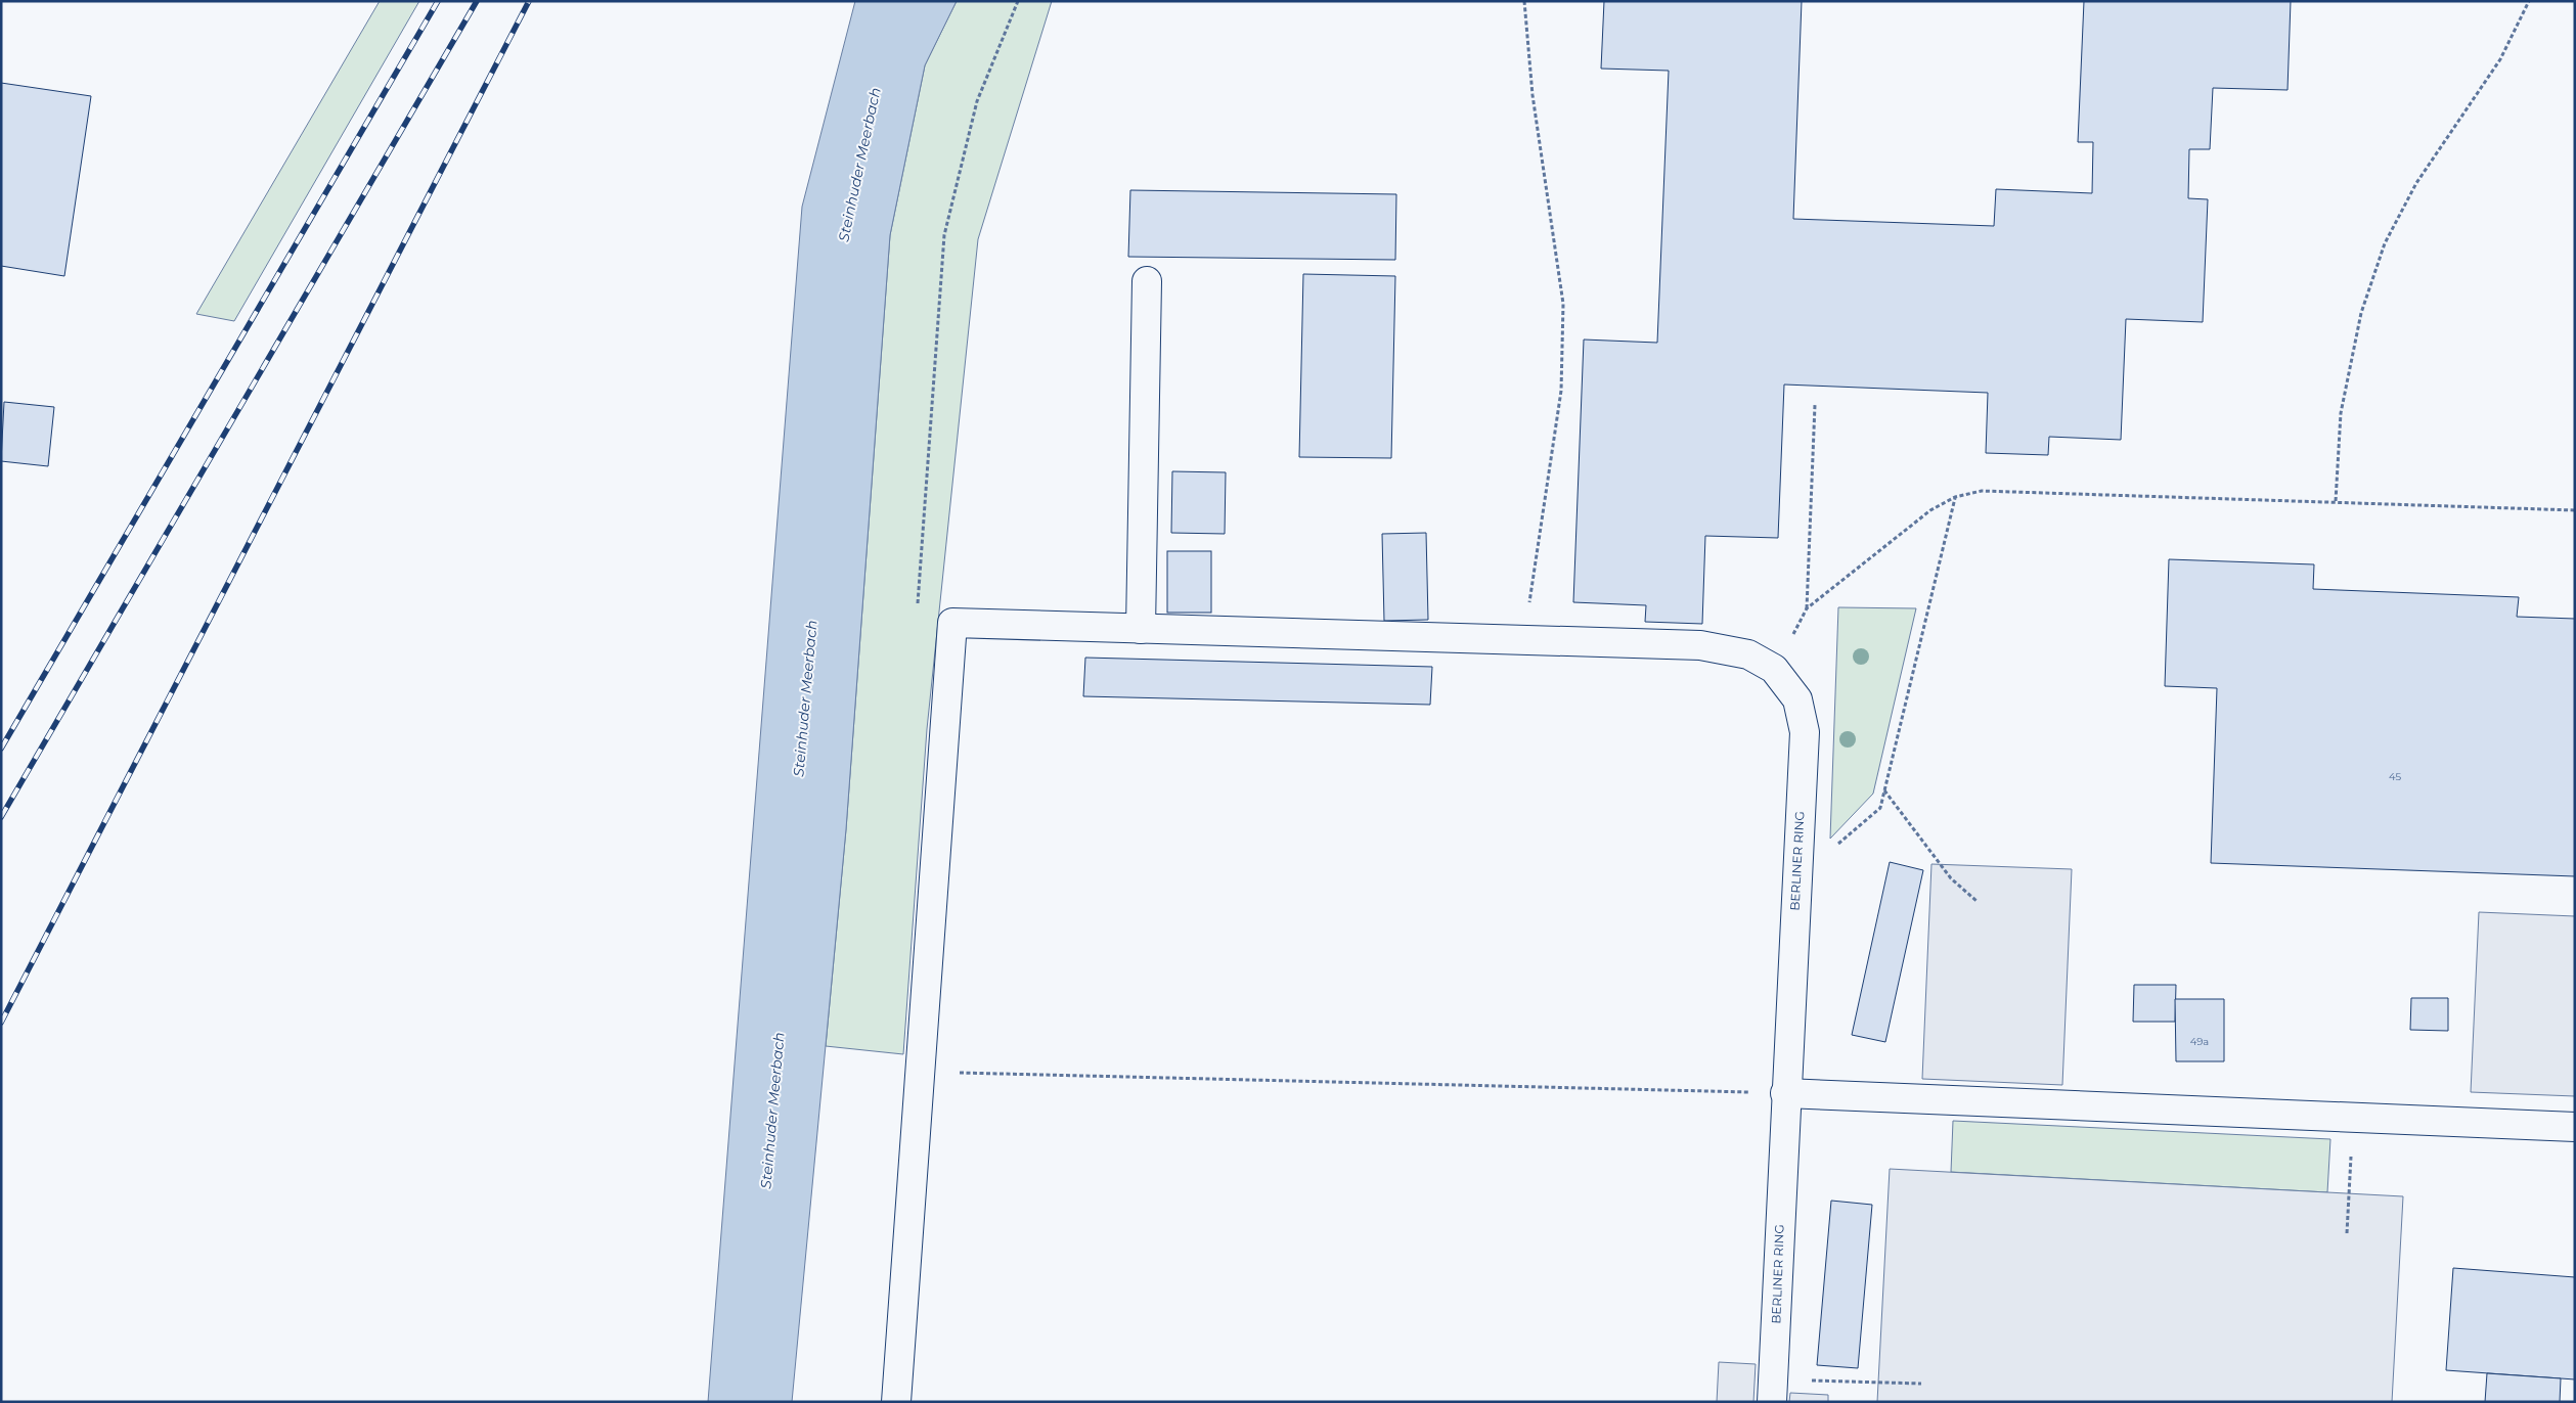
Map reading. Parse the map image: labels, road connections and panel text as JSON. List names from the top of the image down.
{
  "streets": {
    "street": ["BERLINER RING"]
  },
  "water": ["Steinhuder Meerbach"],
  "house_numbers": ["45", "49a"]
}
